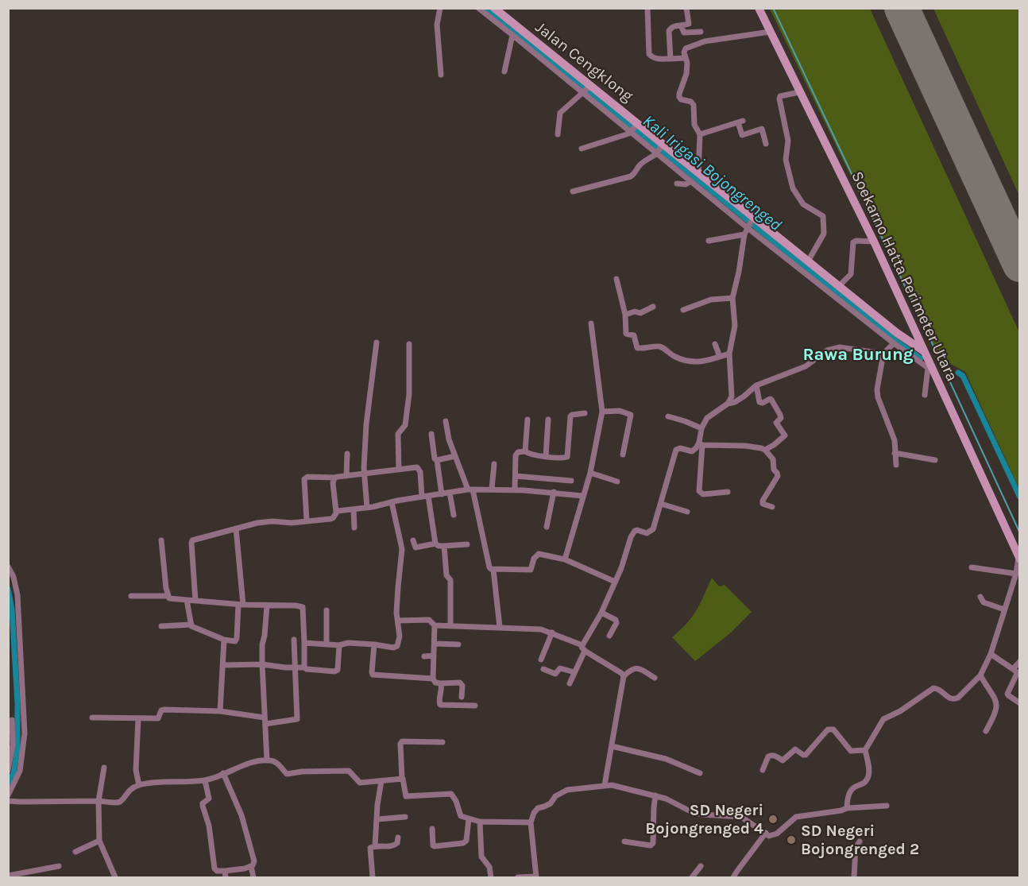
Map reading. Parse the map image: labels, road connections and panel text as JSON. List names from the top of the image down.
{
  "streets": {
    "main road": ["Jalan Cengklong", "Soekarno Hatta Perimeter Utara"]
  },
  "crossings": [
    ["Jalan Cengklong", "Soekarno Hatta Perimeter Utara"]
  ],
  "districts": ["Rawa Burung"],
  "water": ["Kali Irigasi Bojongrenged"],
  "places": ["SD Negeri Bojongrenged 4", "SD Negeri Bojongrenged 2"]
}
